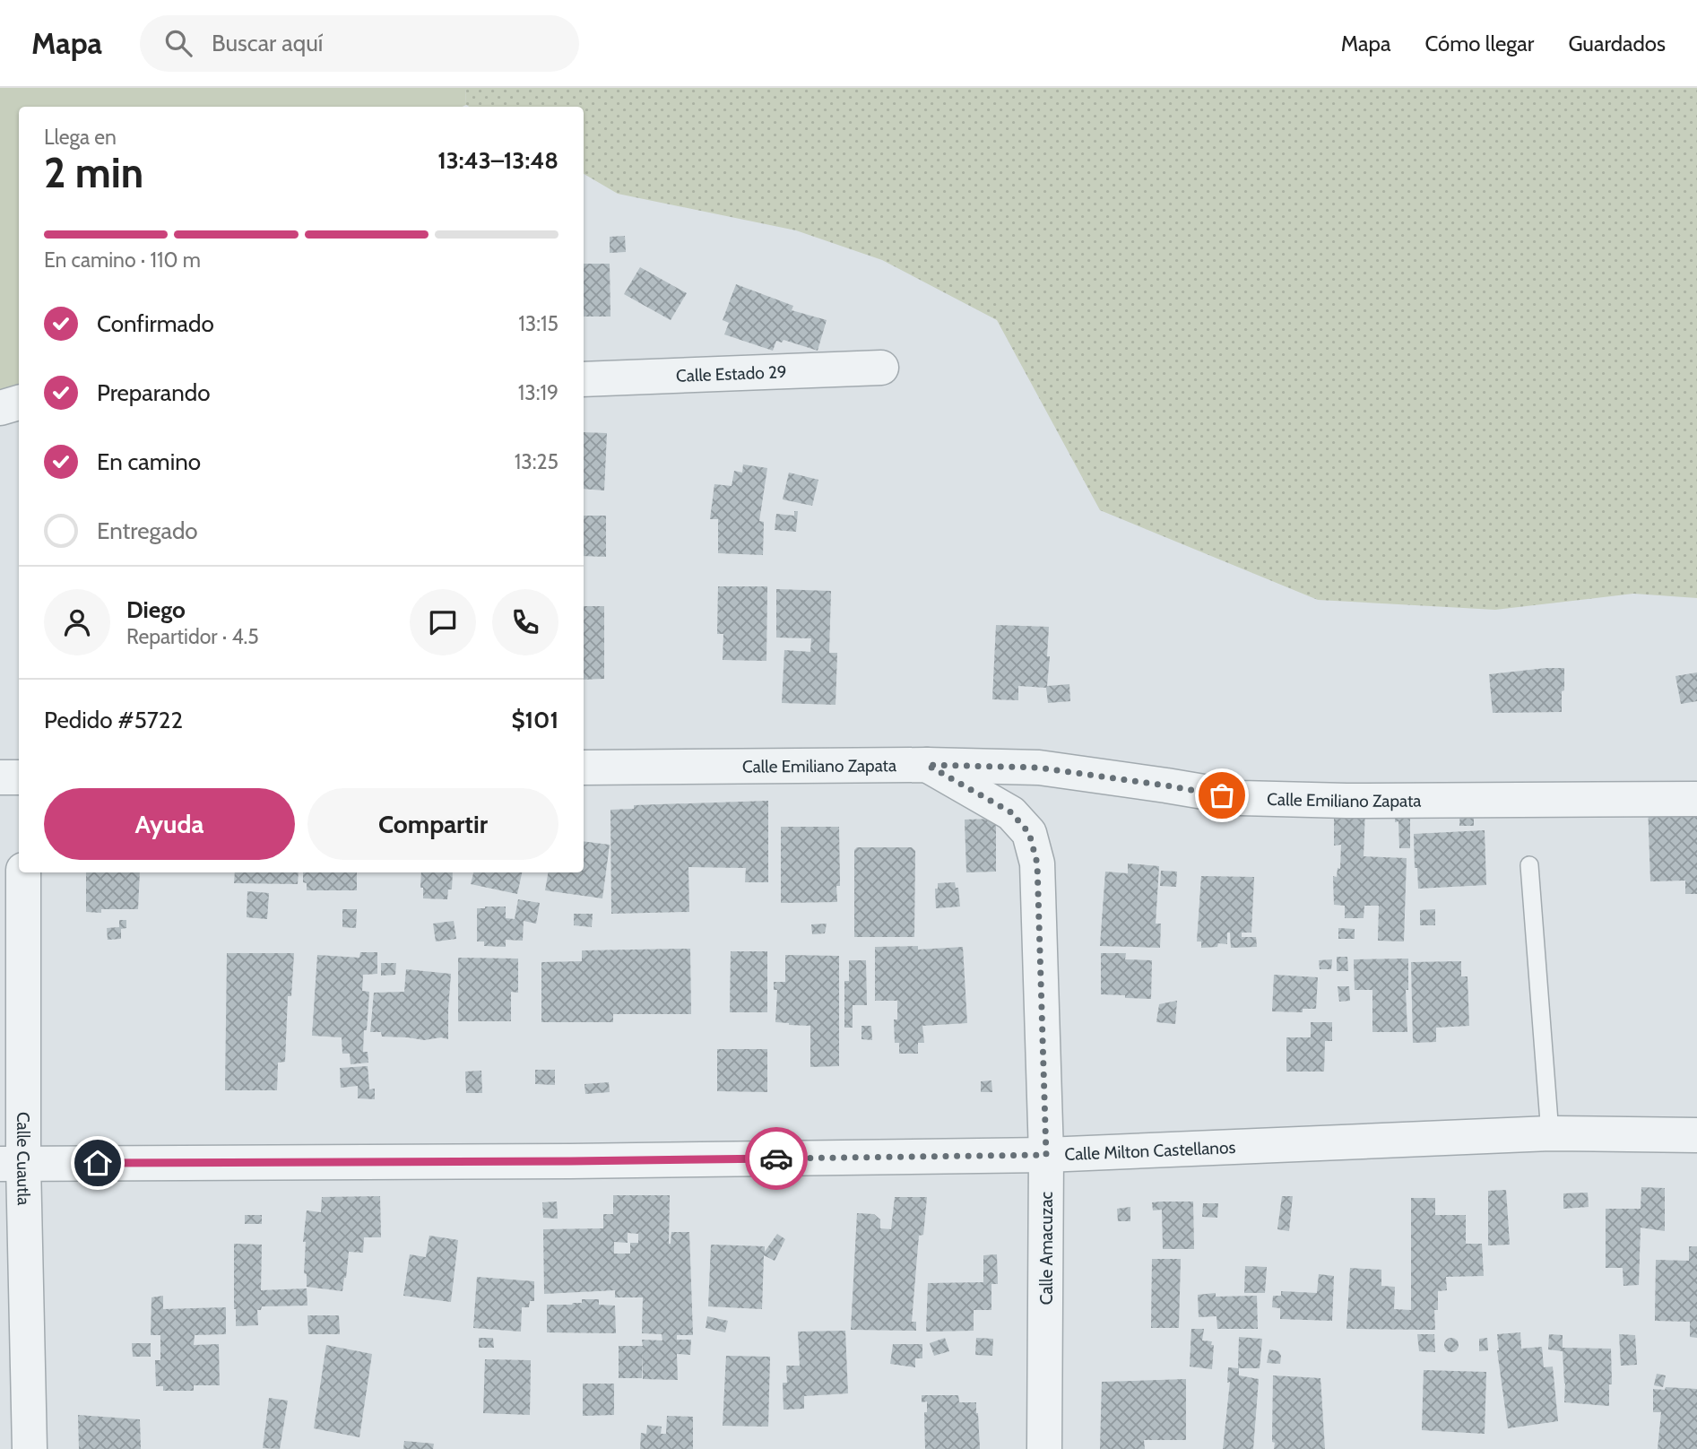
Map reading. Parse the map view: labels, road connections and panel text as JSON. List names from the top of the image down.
{
  "streets": {
    "street": [
      "Calle Estado 29",
      "Calle Emiliano Zapata",
      "Calle Milton Castellanos",
      "Calle Cuautla",
      "Calle Amacuzac"
    ]
  },
  "crossings": [
    ["Calle Emiliano Zapata", "Calle Amacuzac"],
    ["Calle Milton Castellanos", "Calle Cuautla"],
    ["Calle Milton Castellanos", "Calle Amacuzac"]
  ],
  "page": {
    "header": "Mapa",
    "search": "Buscar aquí",
    "nav": ["Mapa", "Cómo llegar", "Guardados"],
    "heading": ["2 min", "Llega en", "13:43–13:48"],
    "panel": [
      "Diego",
      "Repartidor · 4.5",
      "Pedido #5722",
      "$101"
    ],
    "bar": "En camino · 110 m",
    "list": [
      ["Confirmado", "13:15"],
      ["Preparando", "13:19"],
      ["En camino", "13:25"],
      "Entregado"
    ],
    "buttons": ["Ayuda", "Compartir"]
  }
}
